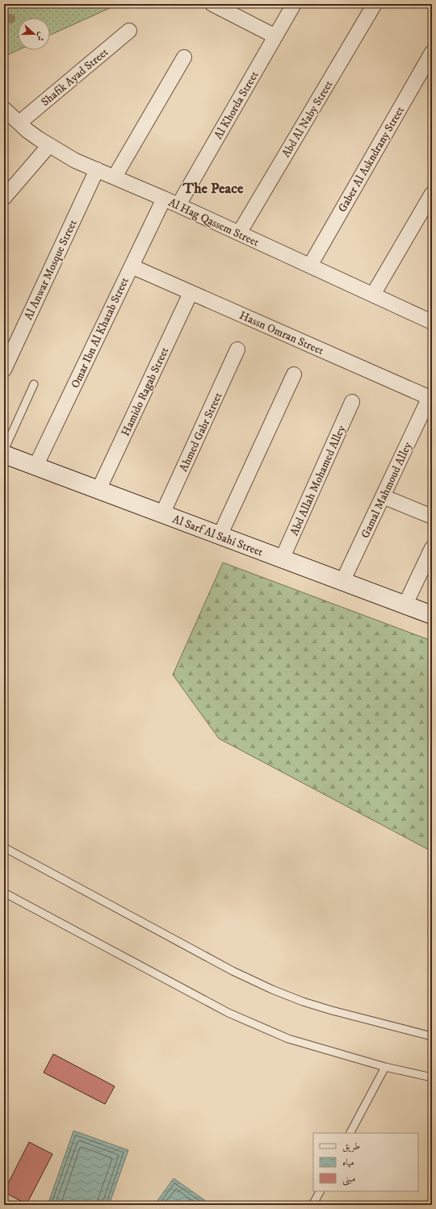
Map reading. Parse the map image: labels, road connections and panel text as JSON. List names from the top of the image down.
{
  "streets": {
    "street": [
      "Shafik Ayad Street",
      "Al Khorda Street",
      "Abd Al Naby Street",
      "Gaber Al Askndrany Street",
      "Al Hag Qassem Street",
      "Al Anwar Mosque Street",
      "Omar Ibn Al Khatab Street",
      "Hassn Omran Street",
      "Hamido Ragab Street",
      "Ahmed Gabr Street",
      "Abd Allah Mohamed Alley",
      "Gamal Mahmoud Alley",
      "Al Sarf Al Sahi Street"
    ]
  },
  "crossings": [
    ["Shafik Ayad Street", "Al Hag Qassem Street"],
    ["Al Khorda Street", "Al Hag Qassem Street"],
    ["Abd Al Naby Street", "Al Hag Qassem Street"],
    ["Gaber Al Askndrany Street", "Al Hag Qassem Street"],
    ["Al Hag Qassem Street", "Al Anwar Mosque Street"],
    ["Al Hag Qassem Street", "Omar Ibn Al Khatab Street"],
    ["Omar Ibn Al Khatab Street", "Hassn Omran Street"],
    ["Omar Ibn Al Khatab Street", "Al Sarf Al Sahi Street"],
    ["Hassn Omran Street", "Hamido Ragab Street"],
    ["Hassn Omran Street", "Gamal Mahmoud Alley"],
    ["Hamido Ragab Street", "Al Sarf Al Sahi Street"],
    ["Ahmed Gabr Street", "Al Sarf Al Sahi Street"],
    ["Abd Allah Mohamed Alley", "Al Sarf Al Sahi Street"],
    ["Gamal Mahmoud Alley", "Al Sarf Al Sahi Street"]
  ],
  "districts": ["The Peace"],
  "legend": ["طريق", "مياه", "مبنى"],
  "north": "right"
}
